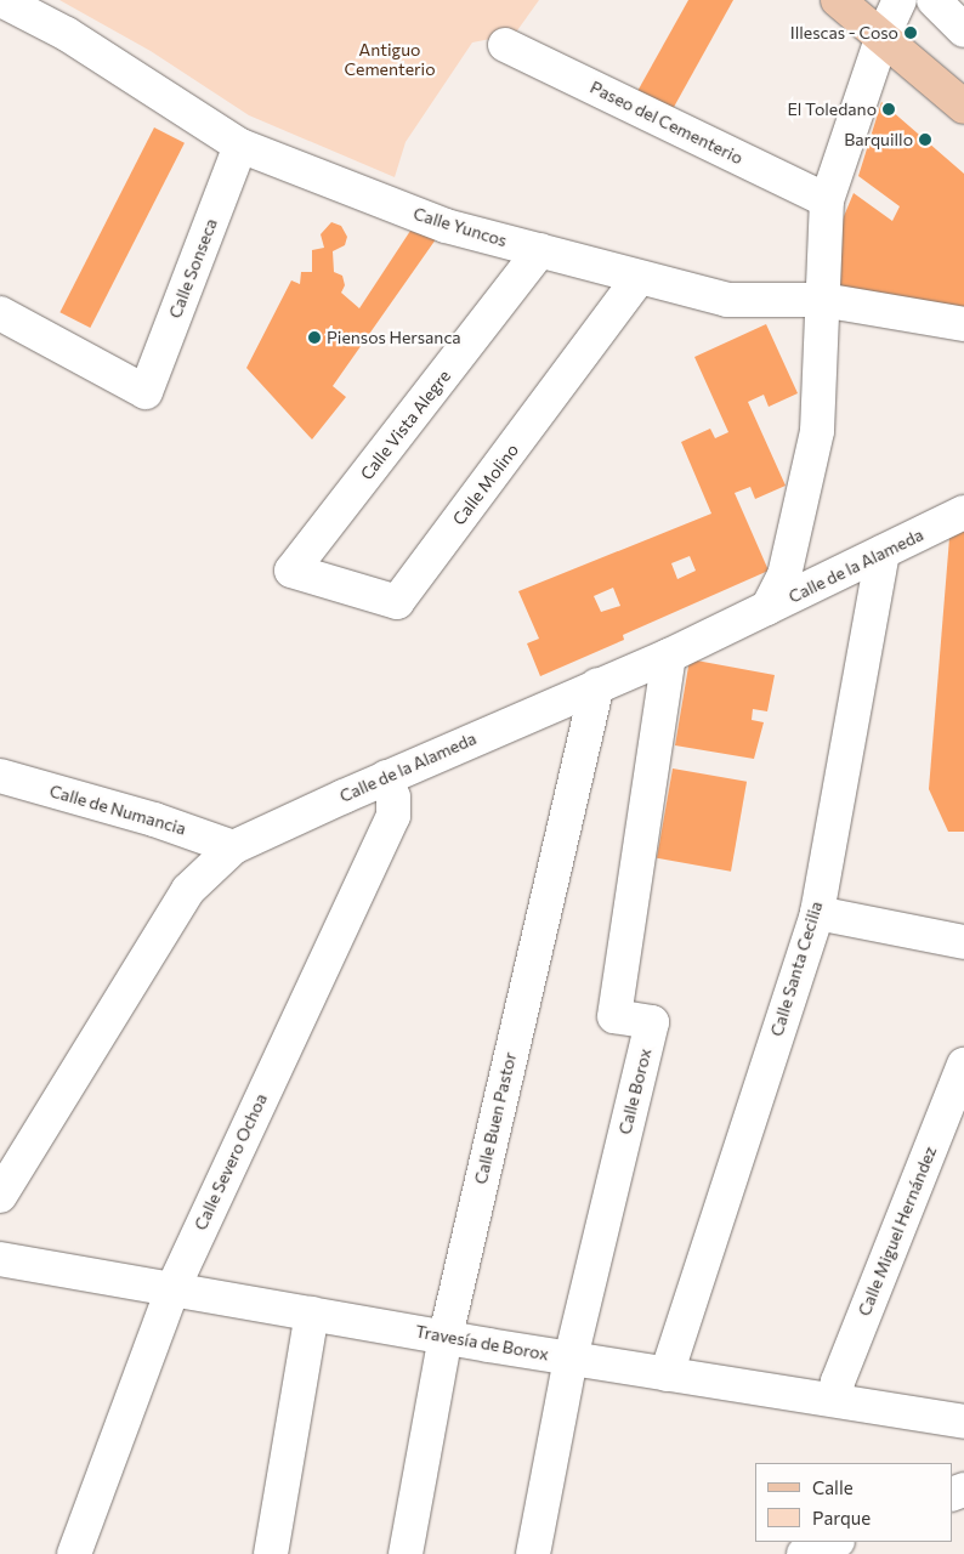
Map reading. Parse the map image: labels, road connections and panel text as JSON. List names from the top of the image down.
{
  "streets": {
    "street": [
      "Paseo del Cementerio",
      "Calle Yuncos",
      "Calle Sonseca",
      "Calle Vista Alegre",
      "Calle Molino",
      "Calle de la Alameda",
      "Calle de Numancia",
      "Calle Santa Cecilia",
      "Calle Borox",
      "Calle Buen Pastor",
      "Calle Severo Ochoa",
      "Calle Miguel Hernández",
      "Travesía de Borox"
    ]
  },
  "crossings": [
    ["Calle Yuncos", "Calle Sonseca"],
    ["Calle Yuncos", "Calle Vista Alegre"],
    ["Calle Yuncos", "Calle Molino"],
    ["Calle Vista Alegre", "Calle Molino"],
    ["Calle de la Alameda", "Calle de Numancia"],
    ["Calle de la Alameda", "Calle Santa Cecilia"],
    ["Calle de la Alameda", "Calle Borox"],
    ["Calle de la Alameda", "Calle Buen Pastor"],
    ["Calle de la Alameda", "Calle Severo Ochoa"],
    ["Calle Santa Cecilia", "Travesía de Borox"],
    ["Calle Borox", "Travesía de Borox"],
    ["Calle Buen Pastor", "Travesía de Borox"],
    ["Calle Severo Ochoa", "Travesía de Borox"],
    ["Calle Miguel Hernández", "Travesía de Borox"]
  ],
  "parks": ["Antiguo Cementerio"],
  "places": [
    "Illescas - Coso",
    "El Toledano",
    "Barquillo",
    "Piensos Hersanca"
  ],
  "legend": ["Calle", "Parque"]
}
